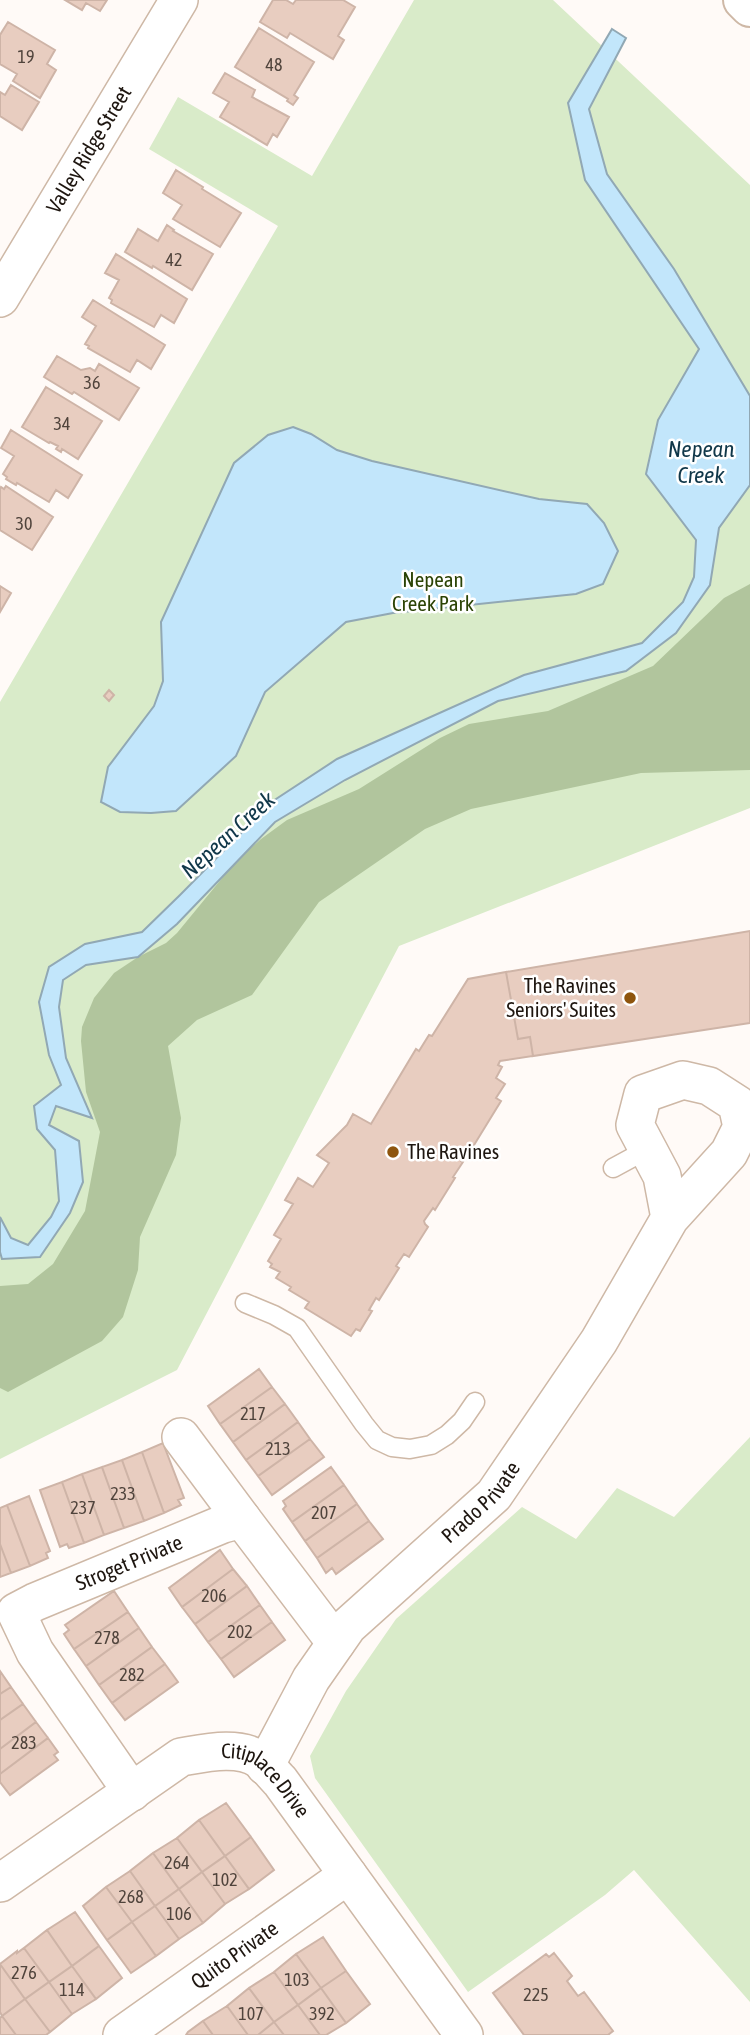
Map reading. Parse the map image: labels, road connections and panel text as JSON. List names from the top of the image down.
{
  "streets": {
    "street": [
      "Valley Ridge Street",
      "Prado Private",
      "Stroget Private",
      "Citiplace Drive",
      "Quito Private"
    ]
  },
  "crossings": [
    ["Prado Private", "Citiplace Drive"],
    ["Stroget Private", "Citiplace Drive"],
    ["Citiplace Drive", "Quito Private"]
  ],
  "water": ["Nepean Creek"],
  "parks": ["Nepean Creek Park"],
  "places": ["The Ravines Seniors' Suites", "The Ravines"],
  "house_numbers": [
    "19",
    "48",
    "42",
    "36",
    "34",
    "30",
    "217",
    "213",
    "233",
    "237",
    "207",
    "206",
    "202",
    "278",
    "282",
    "283",
    "264",
    "102",
    "268",
    "106",
    "276",
    "103",
    "114",
    "225",
    "107",
    "392"
  ]
}
